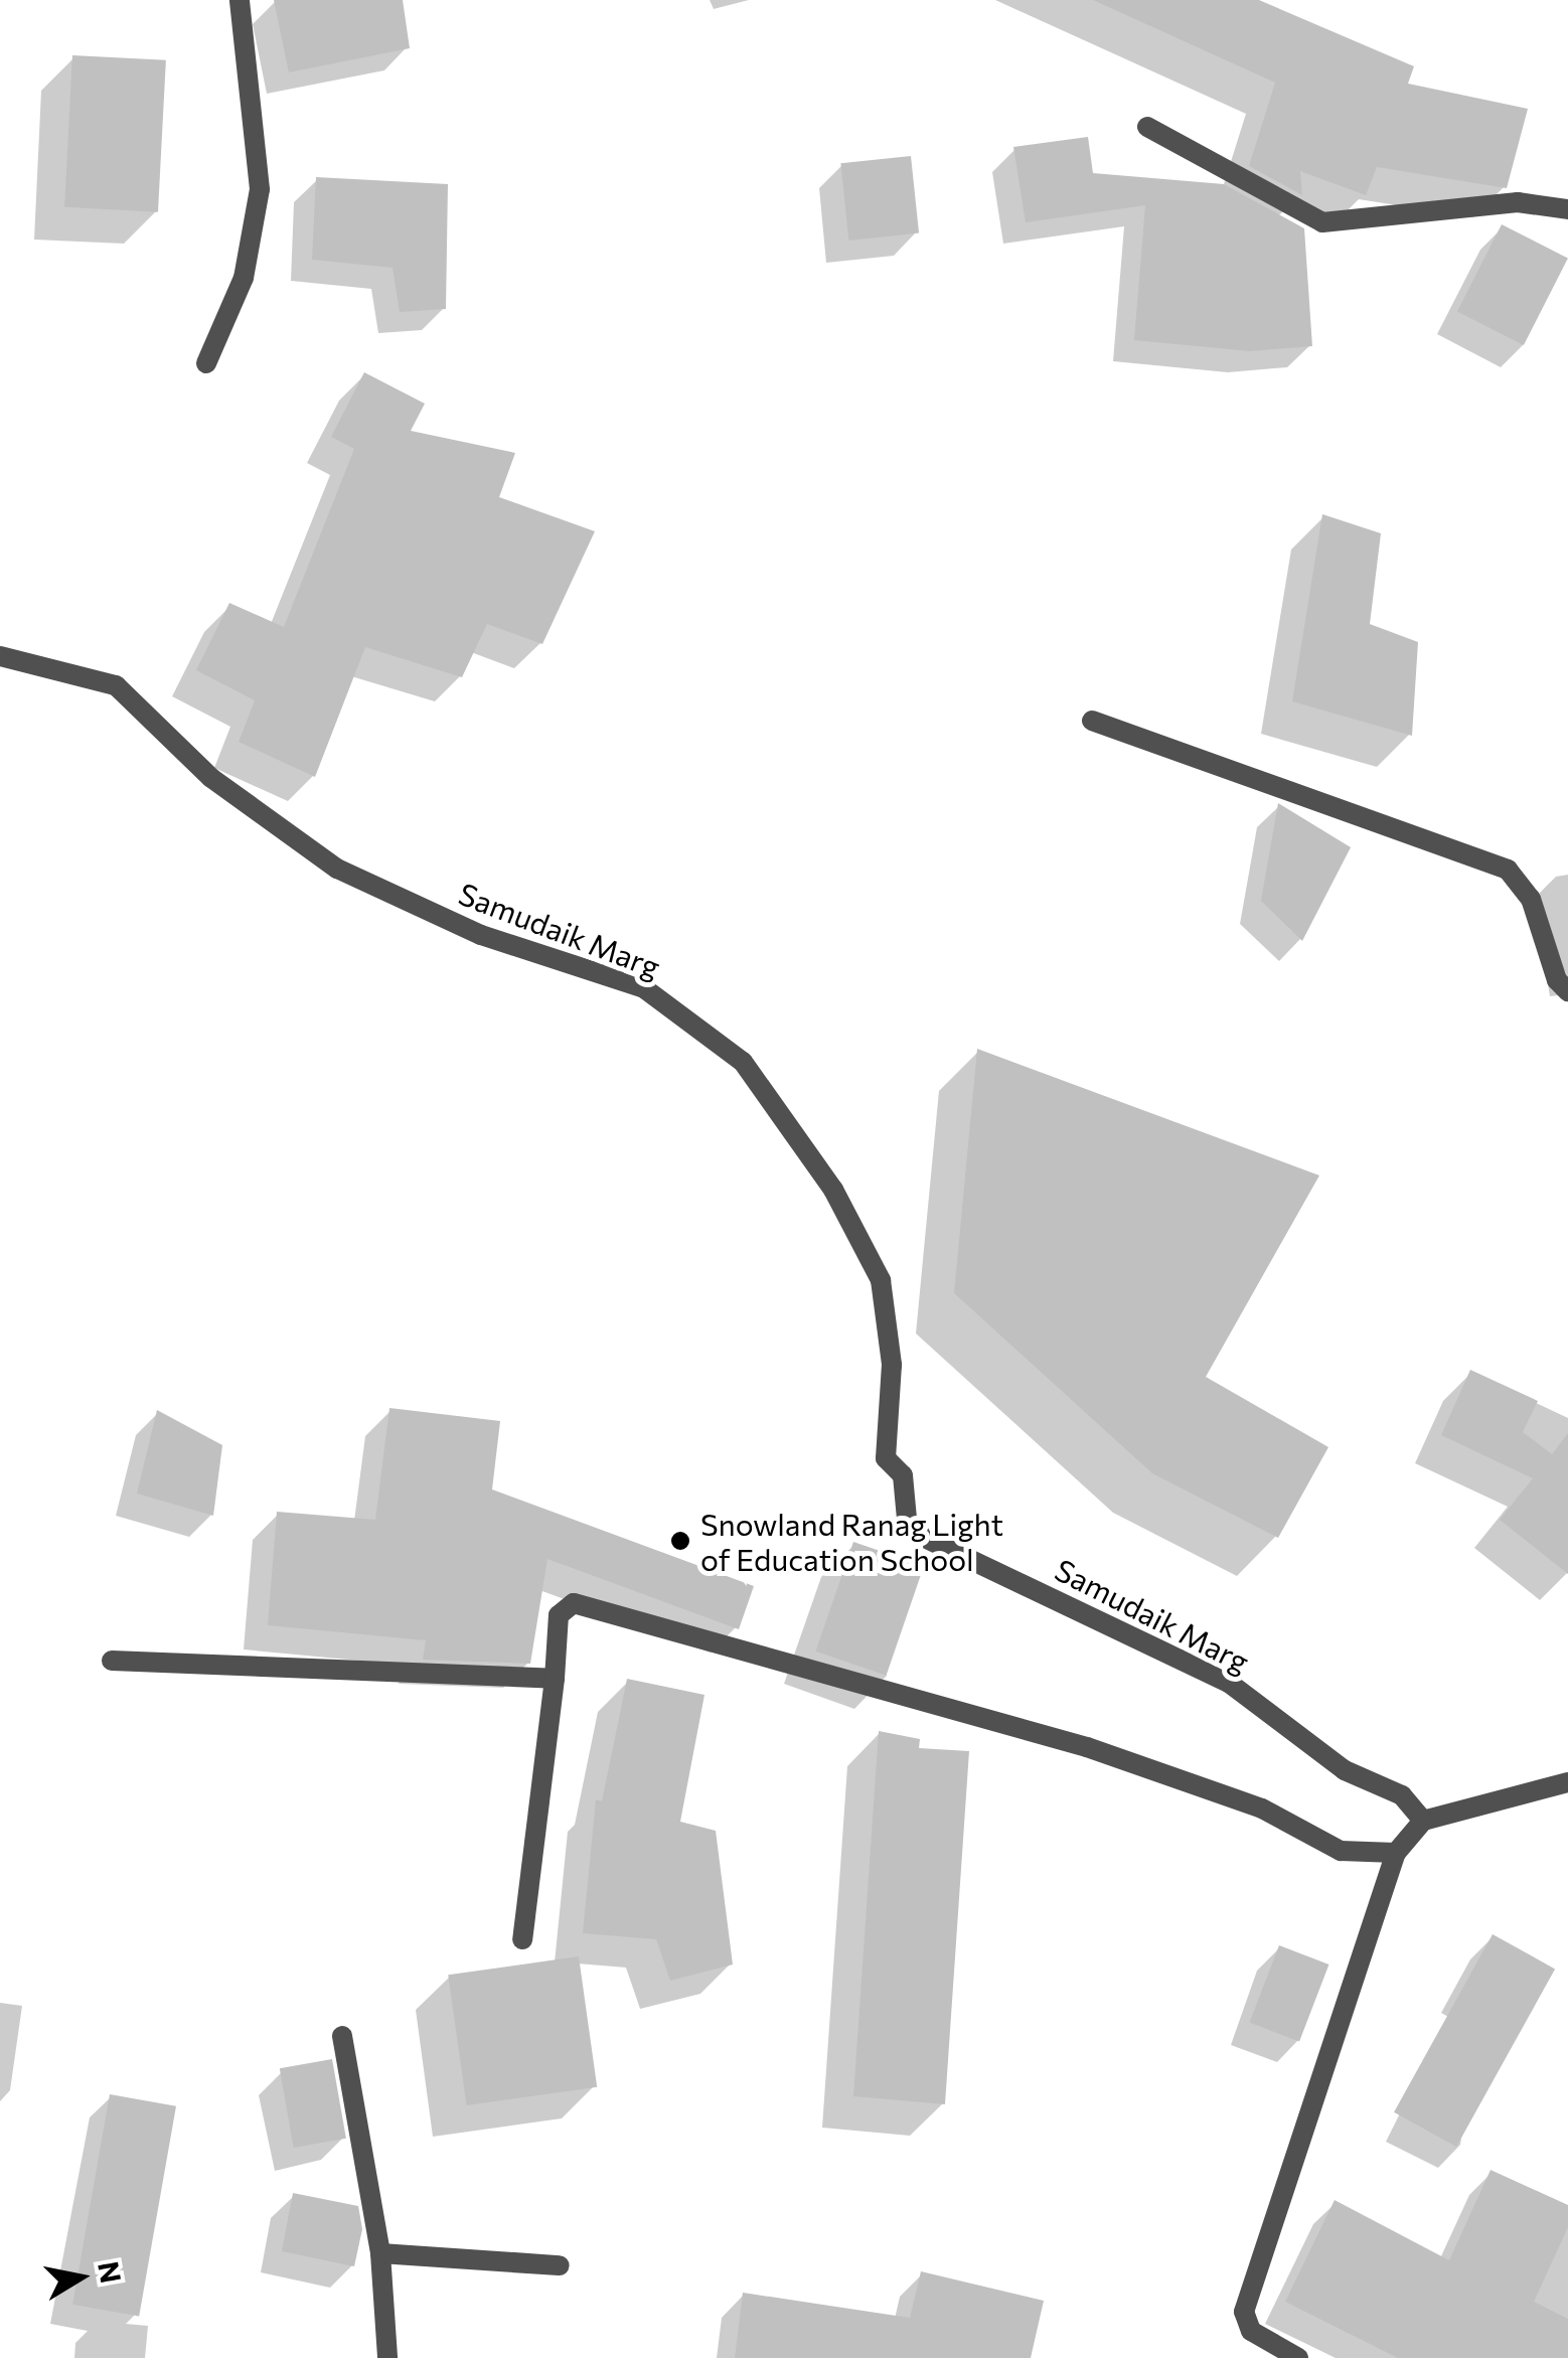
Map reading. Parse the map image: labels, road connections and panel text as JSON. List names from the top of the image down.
{
  "streets": {
    "street": ["Samudaik Marg"]
  },
  "places": ["Snowland Ranag Light of Education School"],
  "north": "right"
}
